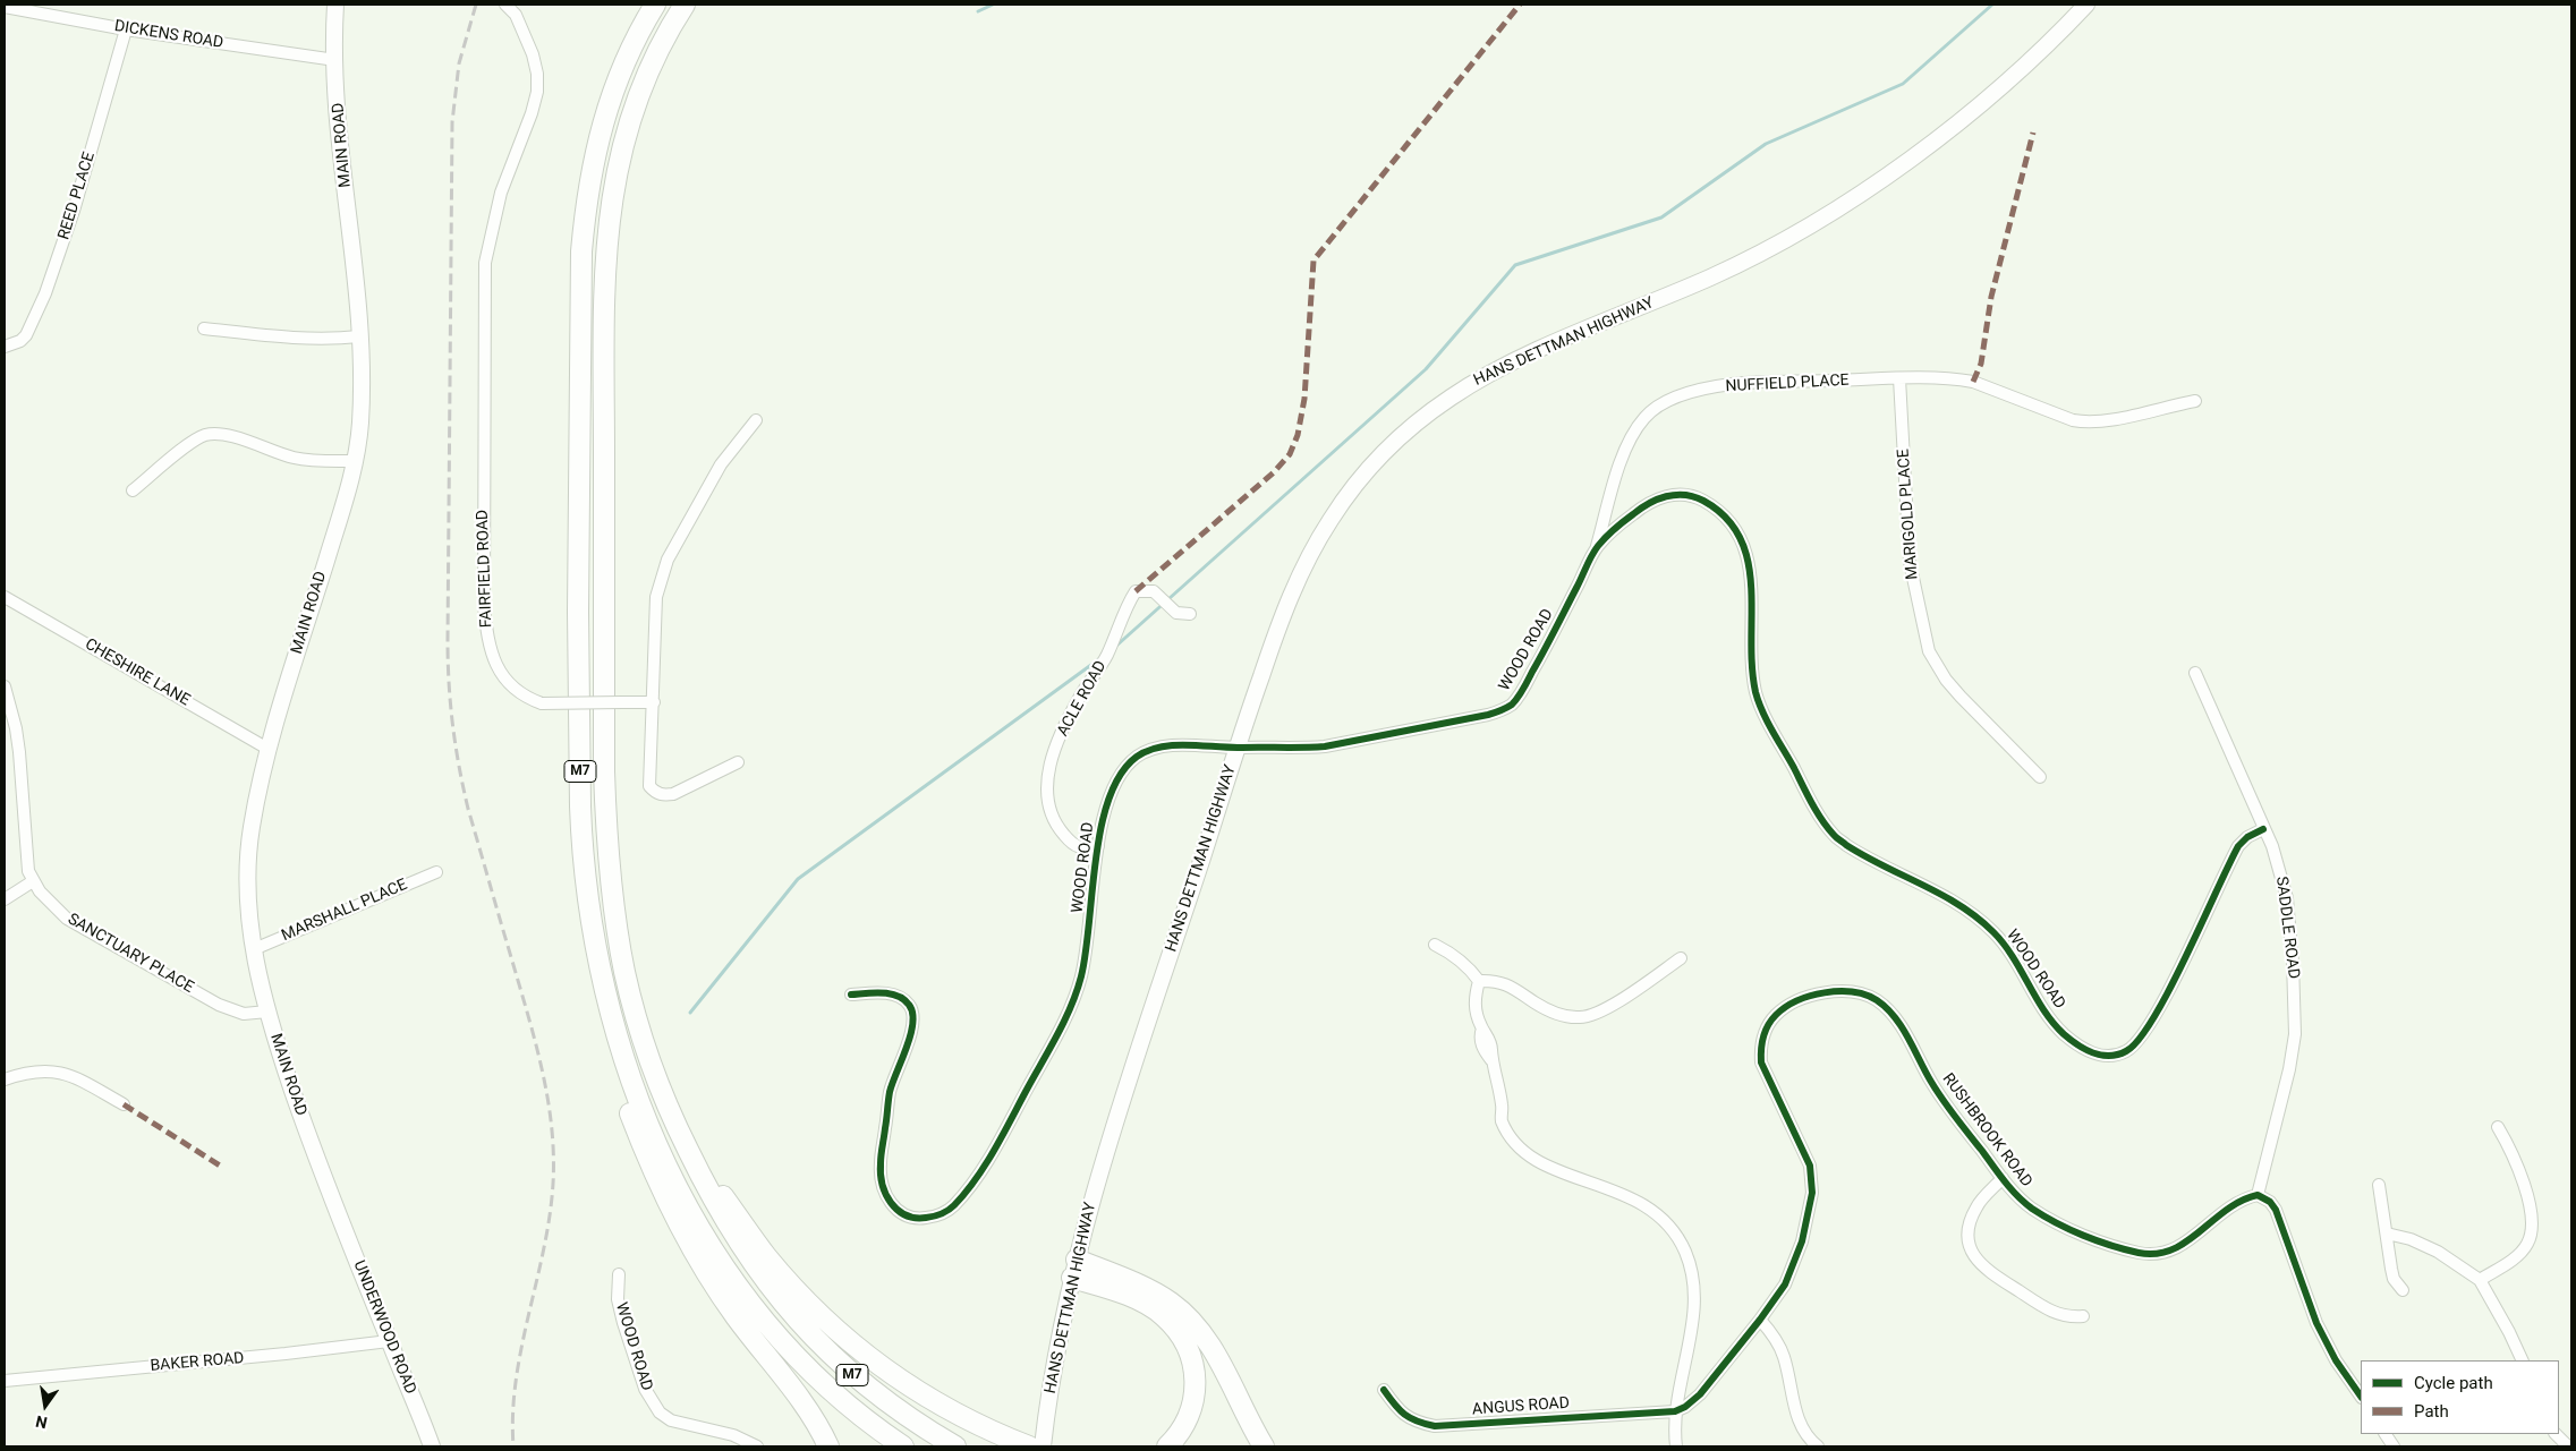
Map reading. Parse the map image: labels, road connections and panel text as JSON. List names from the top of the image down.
{
  "streets": {
    "highway": ["M7"],
    "street": [
      "DICKENS ROAD",
      "MAIN ROAD",
      "REED PLACE",
      "HANS DETTMAN HIGHWAY",
      "NUFFIELD PLACE",
      "MARIGOLD PLACE",
      "FAIRFIELD ROAD",
      "WOOD ROAD",
      "CHESHIRE LANE",
      "ACLE ROAD",
      "MARSHALL PLACE",
      "SADDLE ROAD",
      "SANCTUARY PLACE",
      "RUSHBROOK ROAD",
      "UNDERWOOD ROAD",
      "BAKER ROAD",
      "ANGUS ROAD"
    ]
  },
  "crossings": [
    ["DICKENS ROAD", "MAIN ROAD"],
    ["DICKENS ROAD", "REED PLACE"],
    ["MAIN ROAD", "CHESHIRE LANE"],
    ["MAIN ROAD", "MARSHALL PLACE"],
    ["MAIN ROAD", "SANCTUARY PLACE"],
    ["MAIN ROAD", "UNDERWOOD ROAD"],
    ["HANS DETTMAN HIGHWAY", "WOOD ROAD"],
    ["NUFFIELD PLACE", "MARIGOLD PLACE"],
    ["NUFFIELD PLACE", "WOOD ROAD"],
    ["WOOD ROAD", "ACLE ROAD"],
    ["WOOD ROAD", "SADDLE ROAD"],
    ["SADDLE ROAD", "RUSHBROOK ROAD"],
    ["RUSHBROOK ROAD", "ANGUS ROAD"],
    ["UNDERWOOD ROAD", "BAKER ROAD"]
  ],
  "legend": ["Cycle path", "Path"],
  "north": "bottom"
}
